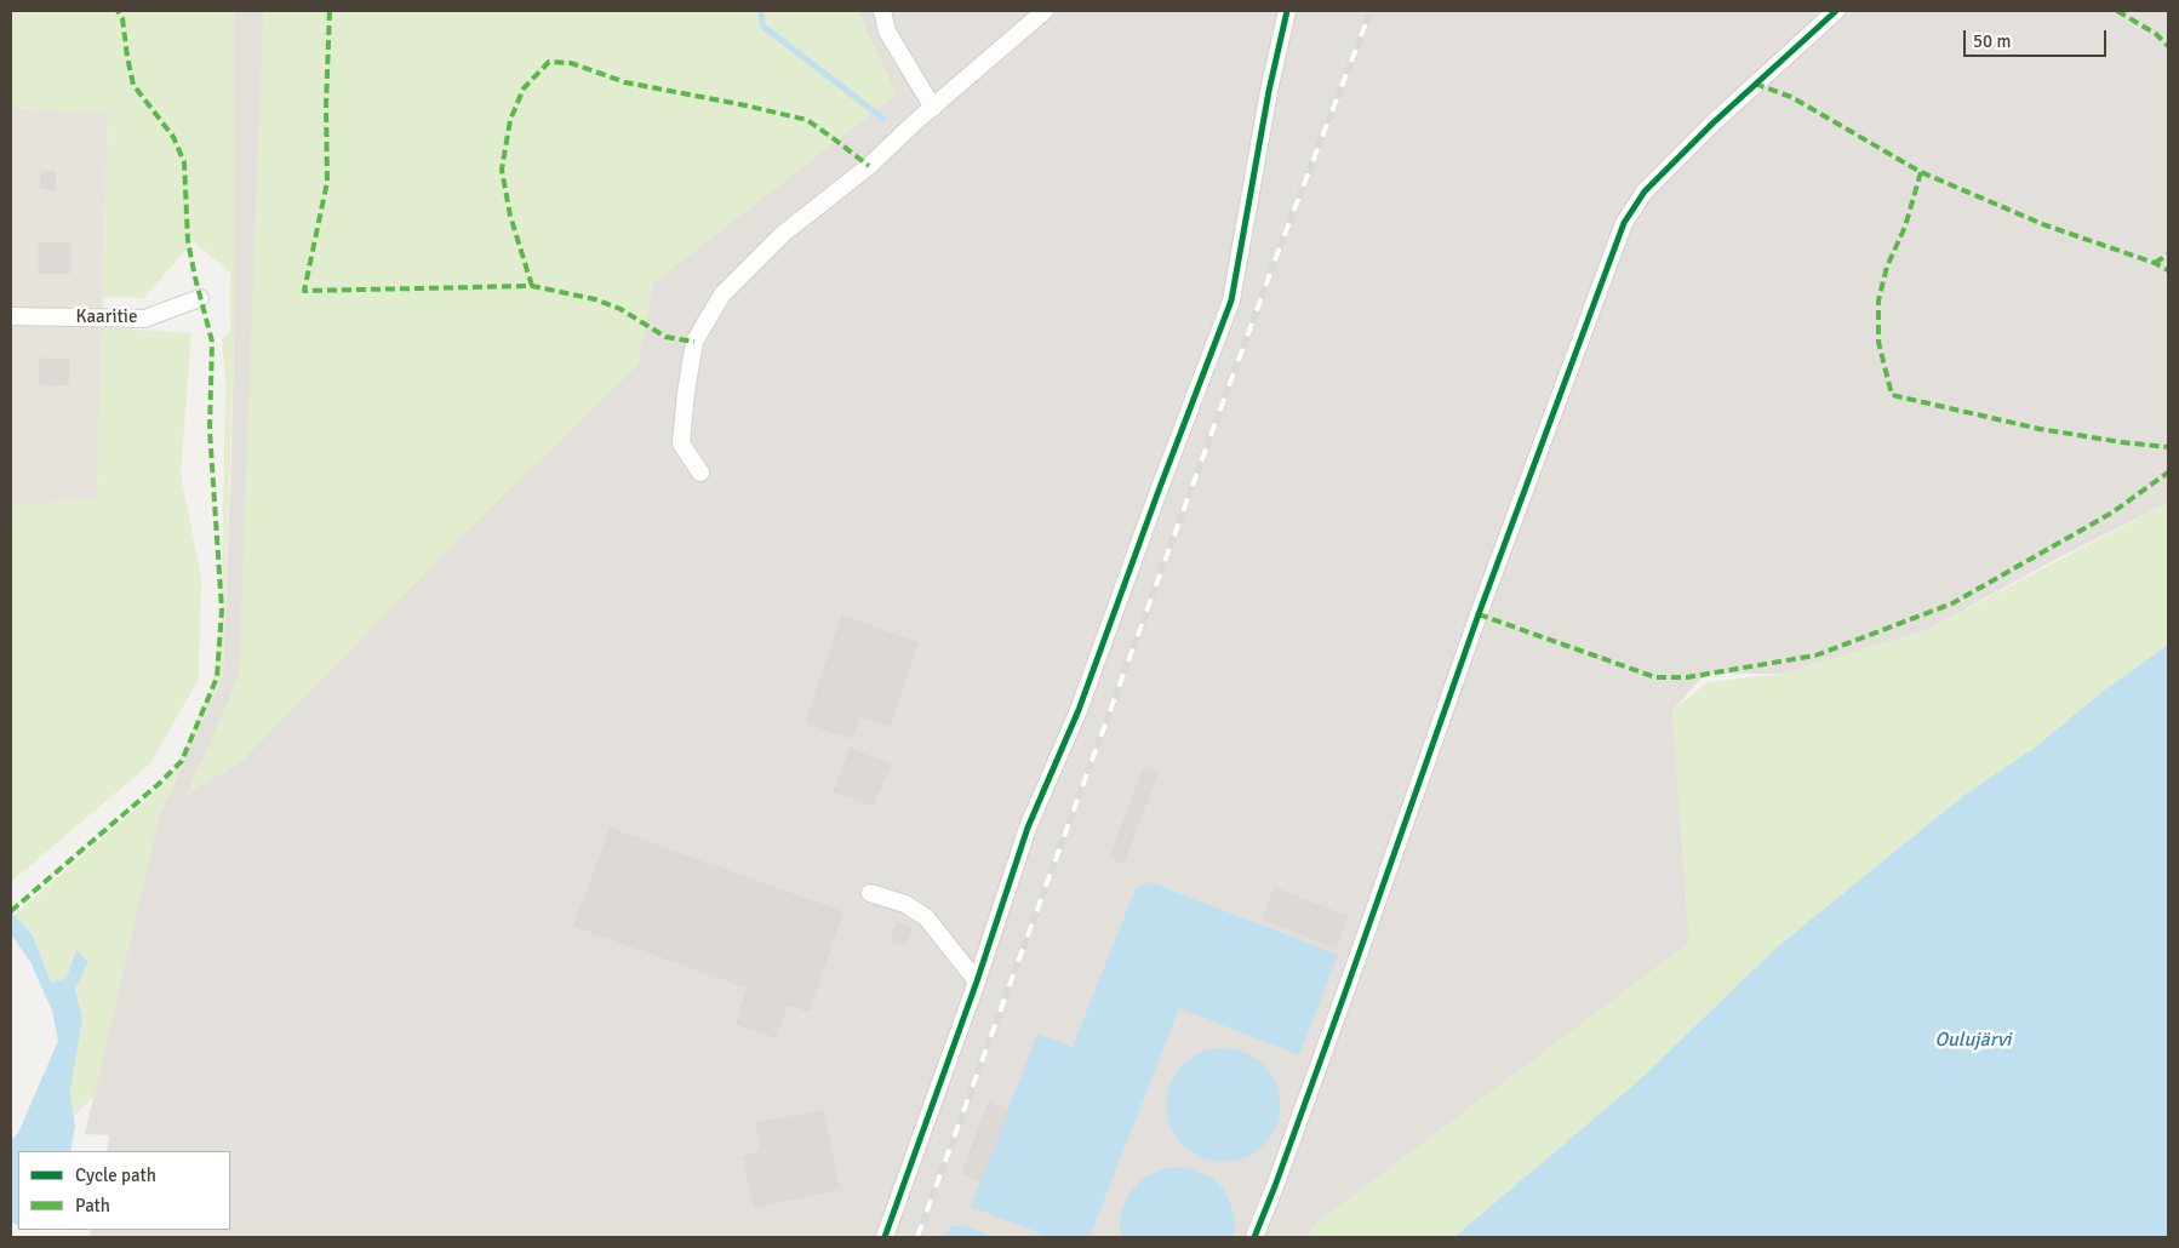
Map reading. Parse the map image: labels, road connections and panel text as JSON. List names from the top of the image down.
{
  "streets": {
    "street": ["Kaaritie"]
  },
  "water": ["Oulujärvi"],
  "legend": ["Cycle path", "Path"],
  "scale_bar": "50 m"
}
